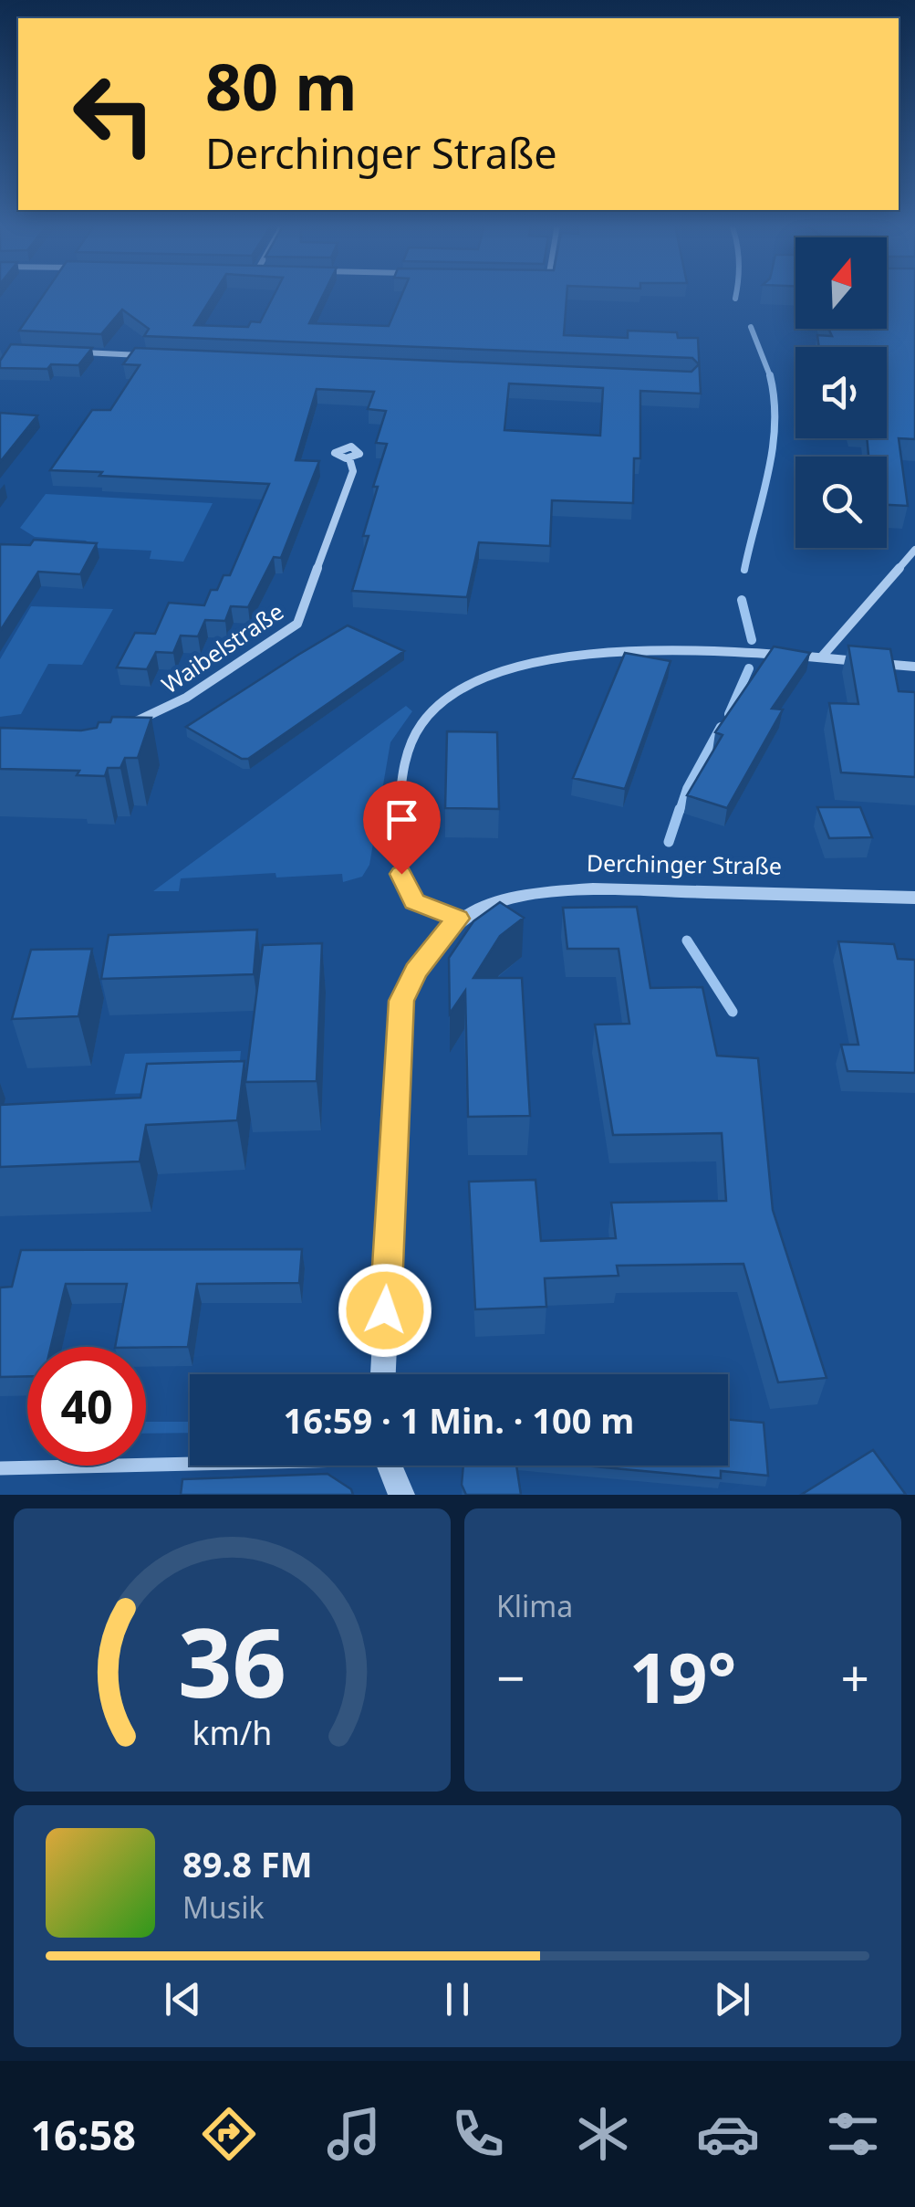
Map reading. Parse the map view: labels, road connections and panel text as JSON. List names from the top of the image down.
{
  "streets": {
    "street": ["Waibelstraße", "Derchinger Straße"]
  },
  "north": "top",
  "page": {
    "turn": ["80 m", "Derchinger Straße"],
    "limit": "40",
    "trip": "16:59 · 1 Min. · 100 m",
    "tile": "Klima",
    "heat": ["−", "19°", "+"],
    "song": ["89.8 FM", "Musik"],
    "tabs": "16:58",
    "gauge": ["36", "km/h"]
  }
}
